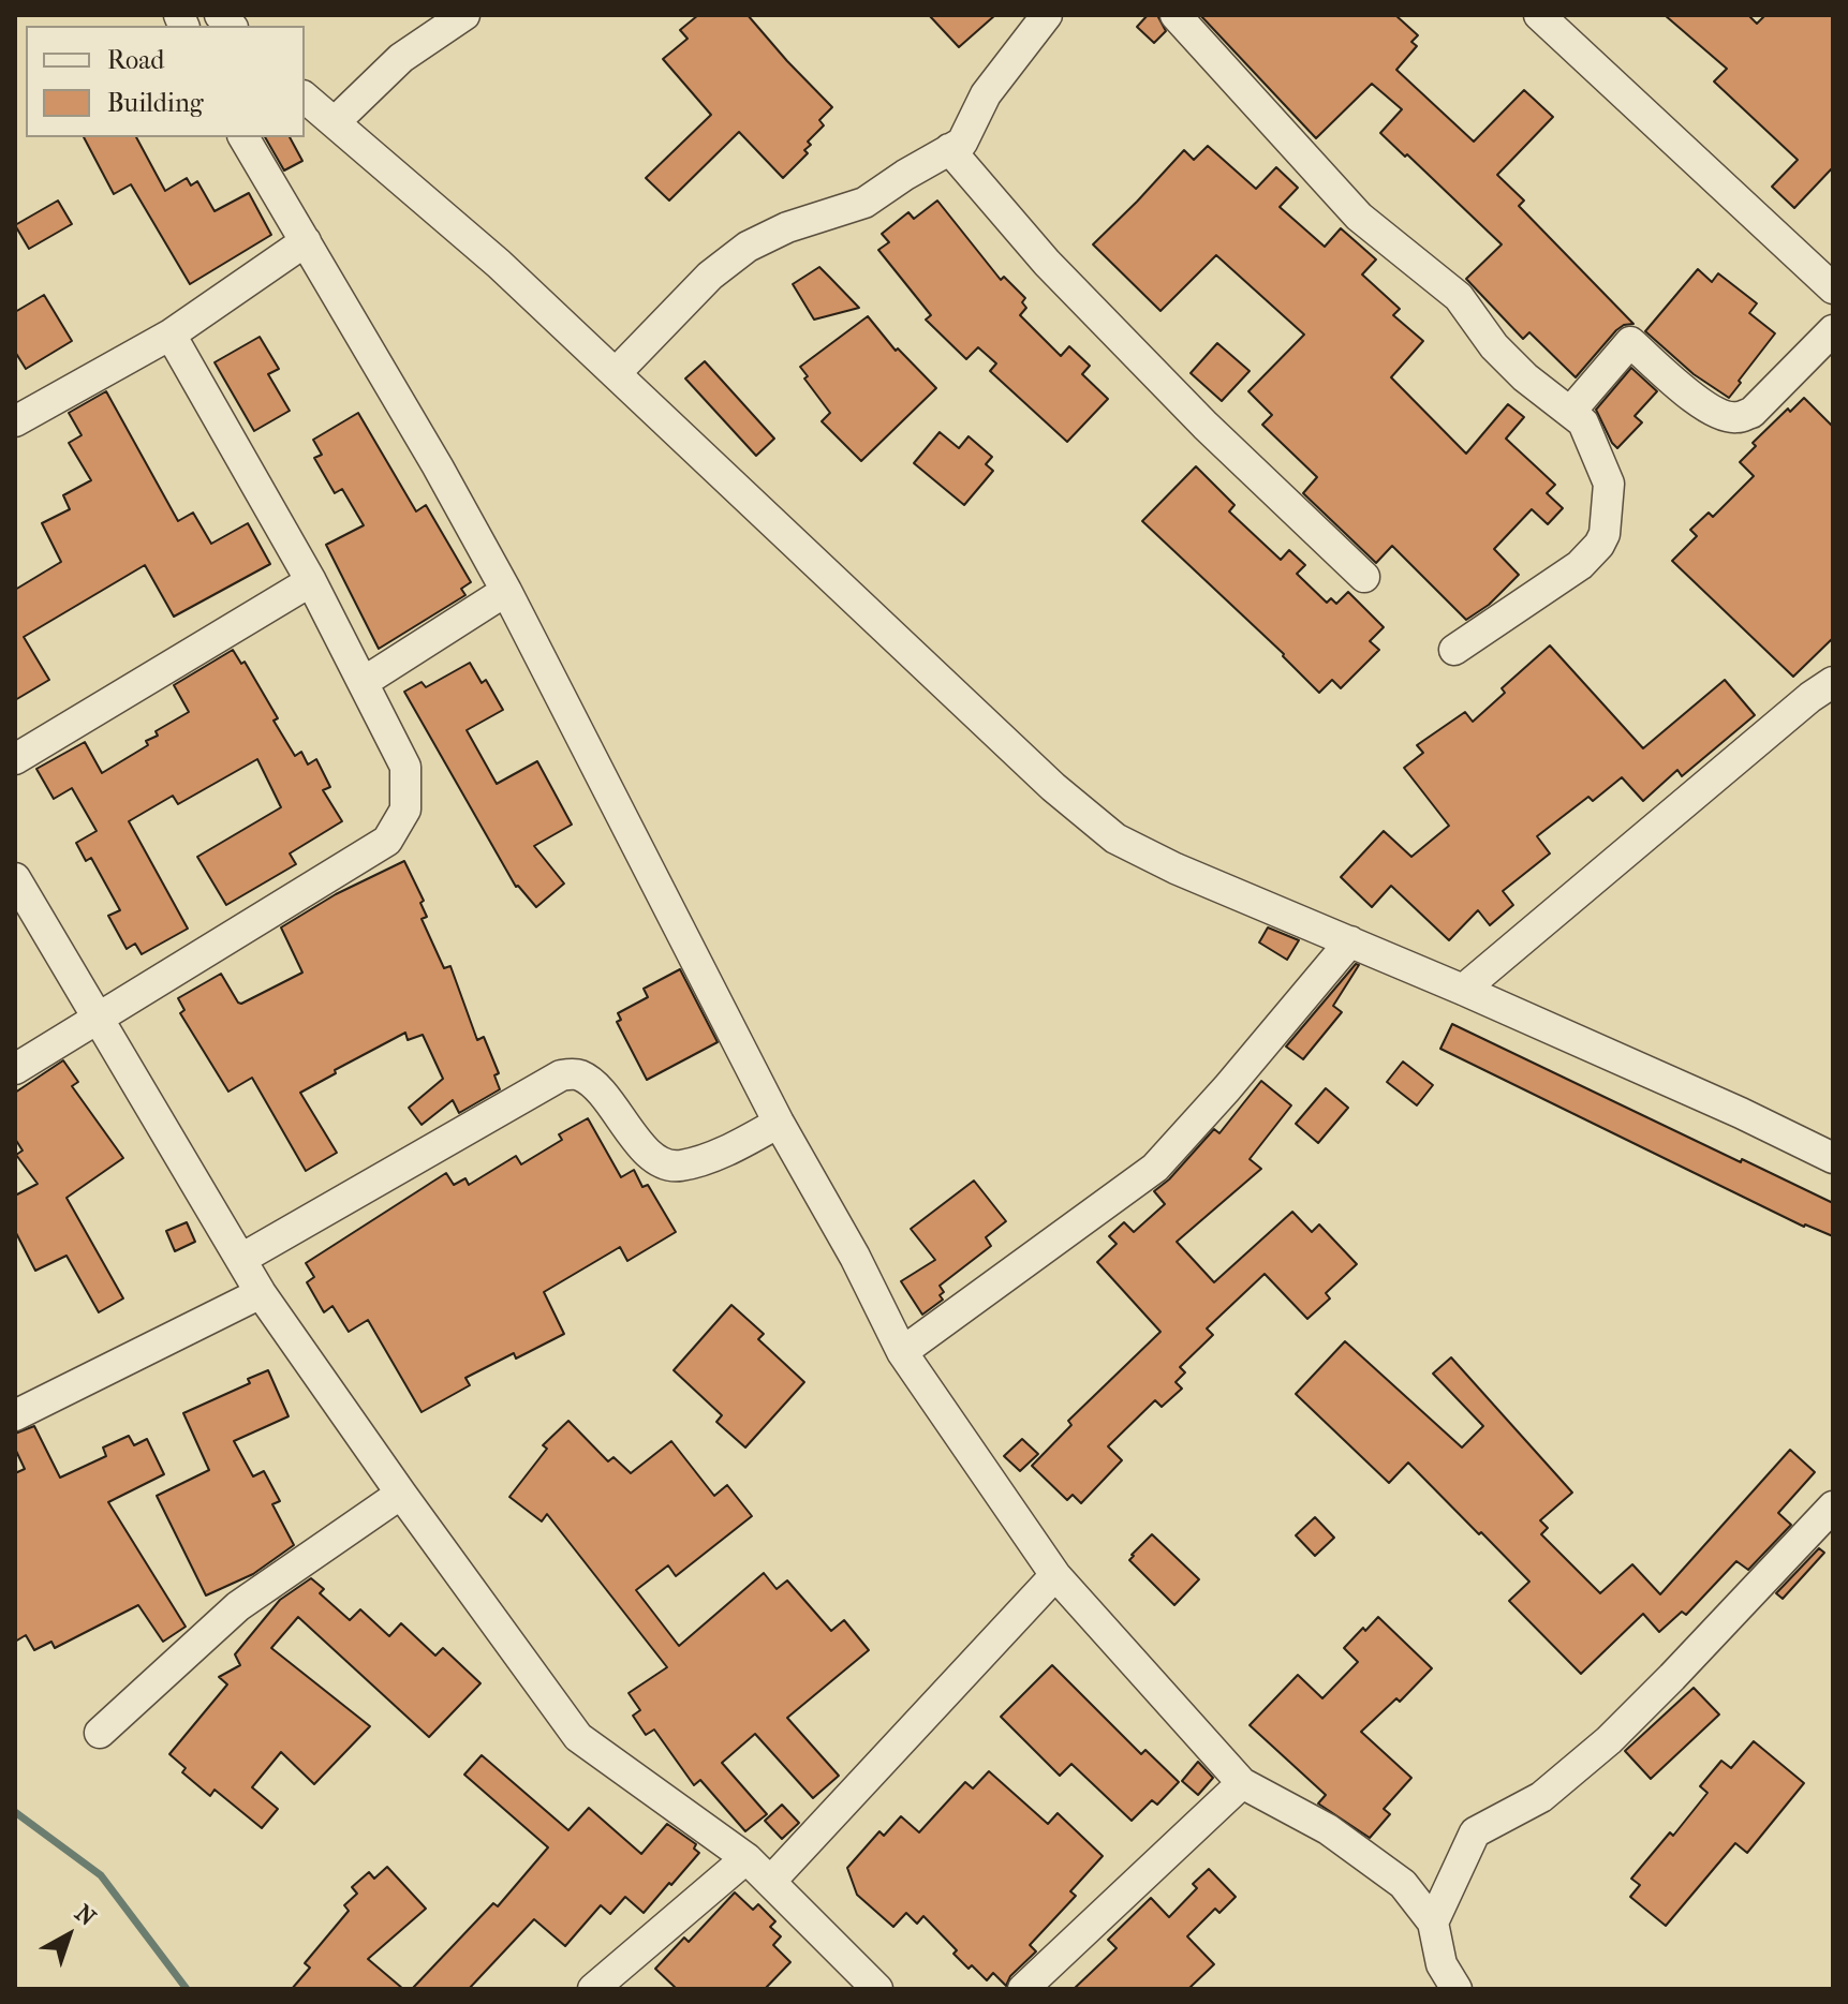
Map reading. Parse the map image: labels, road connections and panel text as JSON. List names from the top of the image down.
{
  "legend": ["Road", "Building"],
  "north": "top right"
}
